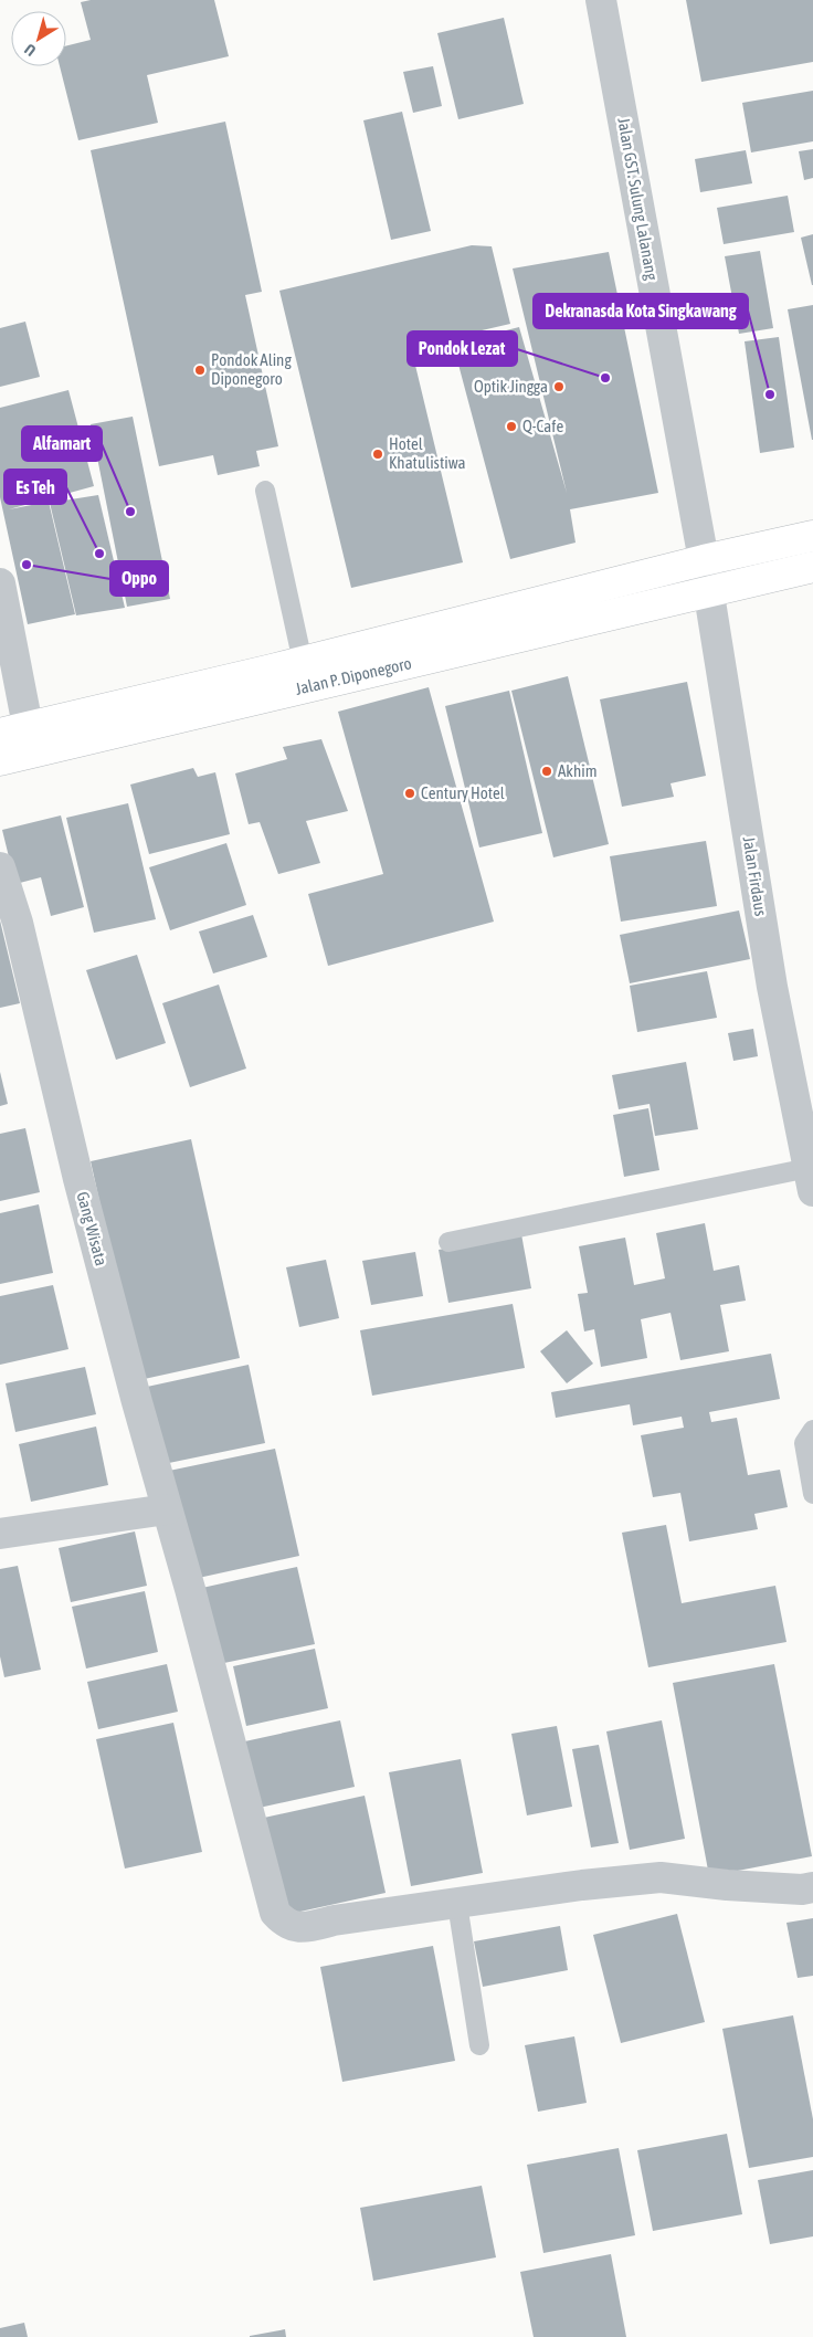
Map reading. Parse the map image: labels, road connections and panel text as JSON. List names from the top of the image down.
{
  "streets": {
    "main road": ["Jalan P. Diponegoro"],
    "street": ["Jalan GST. Sulung Lalanang", "Jalan Firdaus", "Gang Wisata"]
  },
  "crossings": [
    ["Jalan GST. Sulung Lalanang", "Jalan P. Diponegoro"],
    ["Jalan GST. Sulung Lalanang", "Jalan Firdaus"],
    ["Jalan P. Diponegoro", "Jalan Firdaus"]
  ],
  "places": [
    "Pondok Aling Diponegoro",
    "Pondok Lezat",
    "Optik Jingga",
    "Dekranasda Kota Singkawang",
    "Q-Cafe",
    "Hotel Khatulistiwa",
    "Alfamart",
    "Es Teh",
    "Oppo",
    "Akhim",
    "Century Hotel"
  ],
  "north": "bottom left"
}
